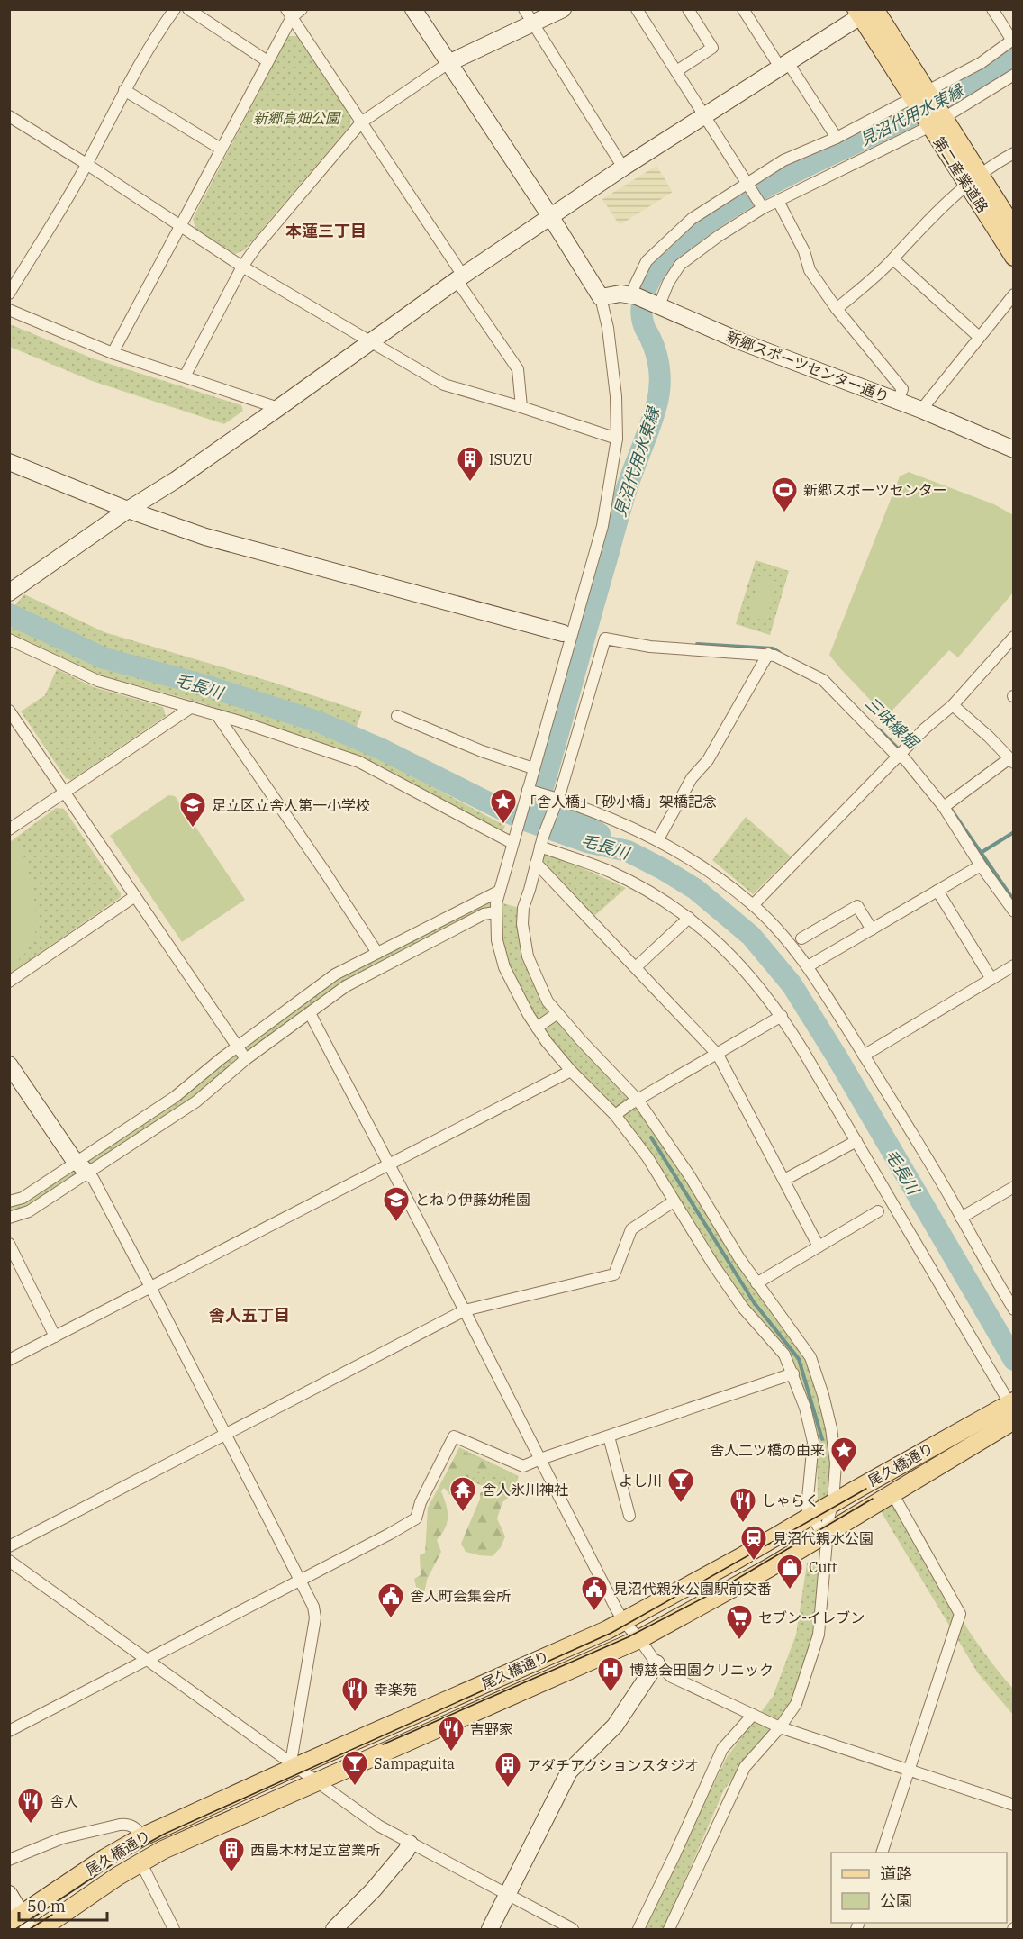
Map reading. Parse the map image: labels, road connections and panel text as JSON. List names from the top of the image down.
{
  "streets": {
    "main road": ["第二産業道路", "尾久橋通り"],
    "street": ["新郷スポーツセンター通り"]
  },
  "districts": ["本蓮三丁目", "舎人五丁目"],
  "water": ["見沼代用水東縁", "毛長川", "三味線堀"],
  "parks": ["新郷高畑公園"],
  "places": {
    "building": ["ISUZU", "アダチアクションスタジオ", "西島木材足立営業所"],
    "sports": ["新郷スポーツセンター"],
    "place": ["「舎人橋」「砂小橋」架橋記念", "舎人二ツ橋の由来"],
    "school or university": ["足立区立舎人第一小学校", "とねり伊藤幼稚園"],
    "bar": ["よし川", "Sampaguita"],
    "temple": ["舎人氷川神社"],
    "restaurant": [
      "しゃらく",
      "幸楽苑",
      "吉野家",
      "舎人"
    ],
    "station": ["見沼代親水公園"],
    "shop": ["Cutt"],
    "public building": ["見沼代親水公園駅前交番", "舎人町会集会所"],
    "supermarket": ["セブン-イレブン"],
    "hospital": ["博慈会田園クリニック"]
  },
  "legend": ["道路", "公園"],
  "scale_bar": "50 m"
}
